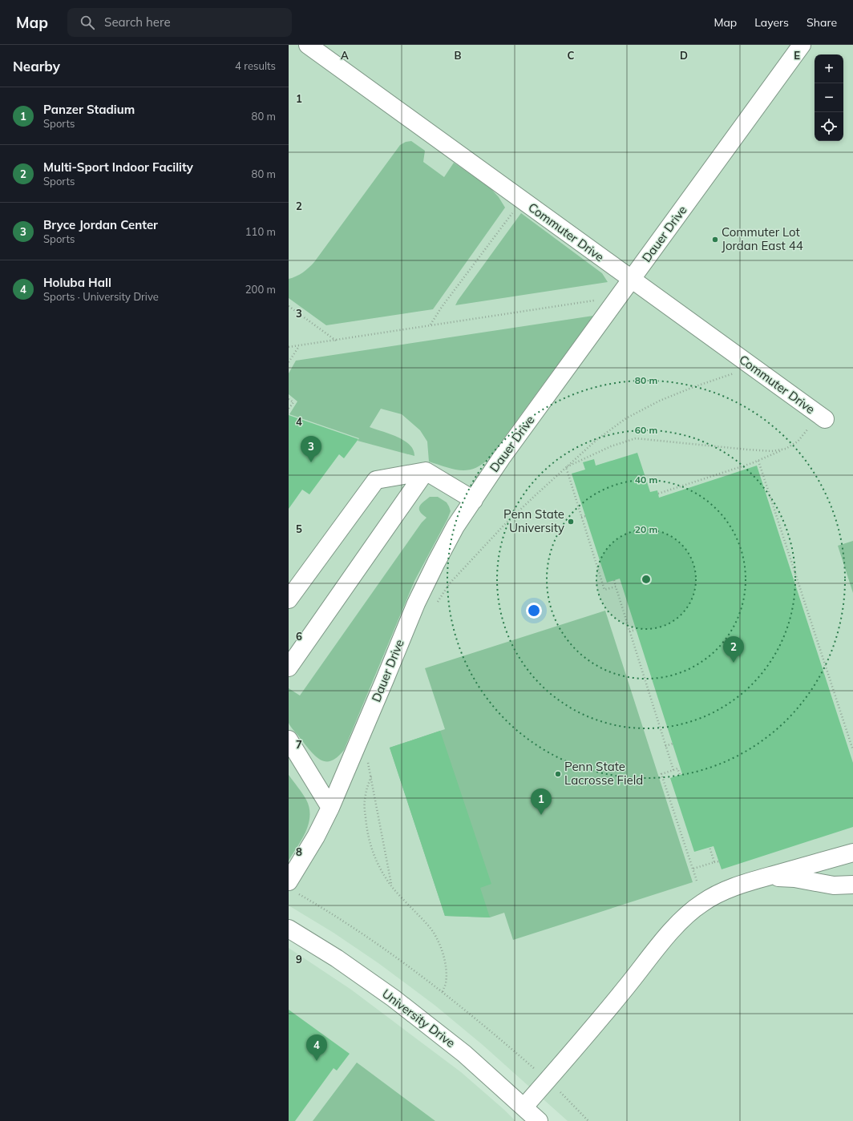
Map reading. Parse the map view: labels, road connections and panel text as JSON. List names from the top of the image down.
{
  "streets": {
    "street": ["Commuter Drive", "Dauer Drive", "University Drive"]
  },
  "crossings": [
    ["Commuter Drive", "Dauer Drive"]
  ],
  "places": ["Commuter Lot Jordan East 44", "Penn State University", "Penn State Lacrosse Field"],
  "page": {
    "header": "Map",
    "search": "Search here",
    "nav": ["Map", "Layers", "Share"],
    "heading": ["Nearby", "4 results"],
    "map_buttons": ["+", "−"],
    "list": [
      {
        "mark": "1",
        "name": "Panzer Stadium",
        "note": "Sports",
        "value": "80 m"
      },
      {
        "mark": "2",
        "name": "Multi-Sport Indoor Facility",
        "note": "Sports",
        "value": "80 m"
      },
      {
        "mark": "3",
        "name": "Bryce Jordan Center",
        "note": "Sports",
        "value": "110 m"
      },
      {
        "mark": "4",
        "name": "Holuba Hall",
        "note": "Sports · University Drive",
        "value": "200 m"
      }
    ],
    "pins": [
      "3",
      "2",
      "1",
      "4"
    ]
  },
  "grid": {
    "columns": [
      "A",
      "B",
      "C",
      "D",
      "E"
    ],
    "rows": [
      "1",
      "2",
      "3",
      "4",
      "5",
      "6",
      "7",
      "8",
      "9"
    ]
  },
  "rings": [
    "80 m",
    "60 m",
    "40 m",
    "20 m"
  ]
}
